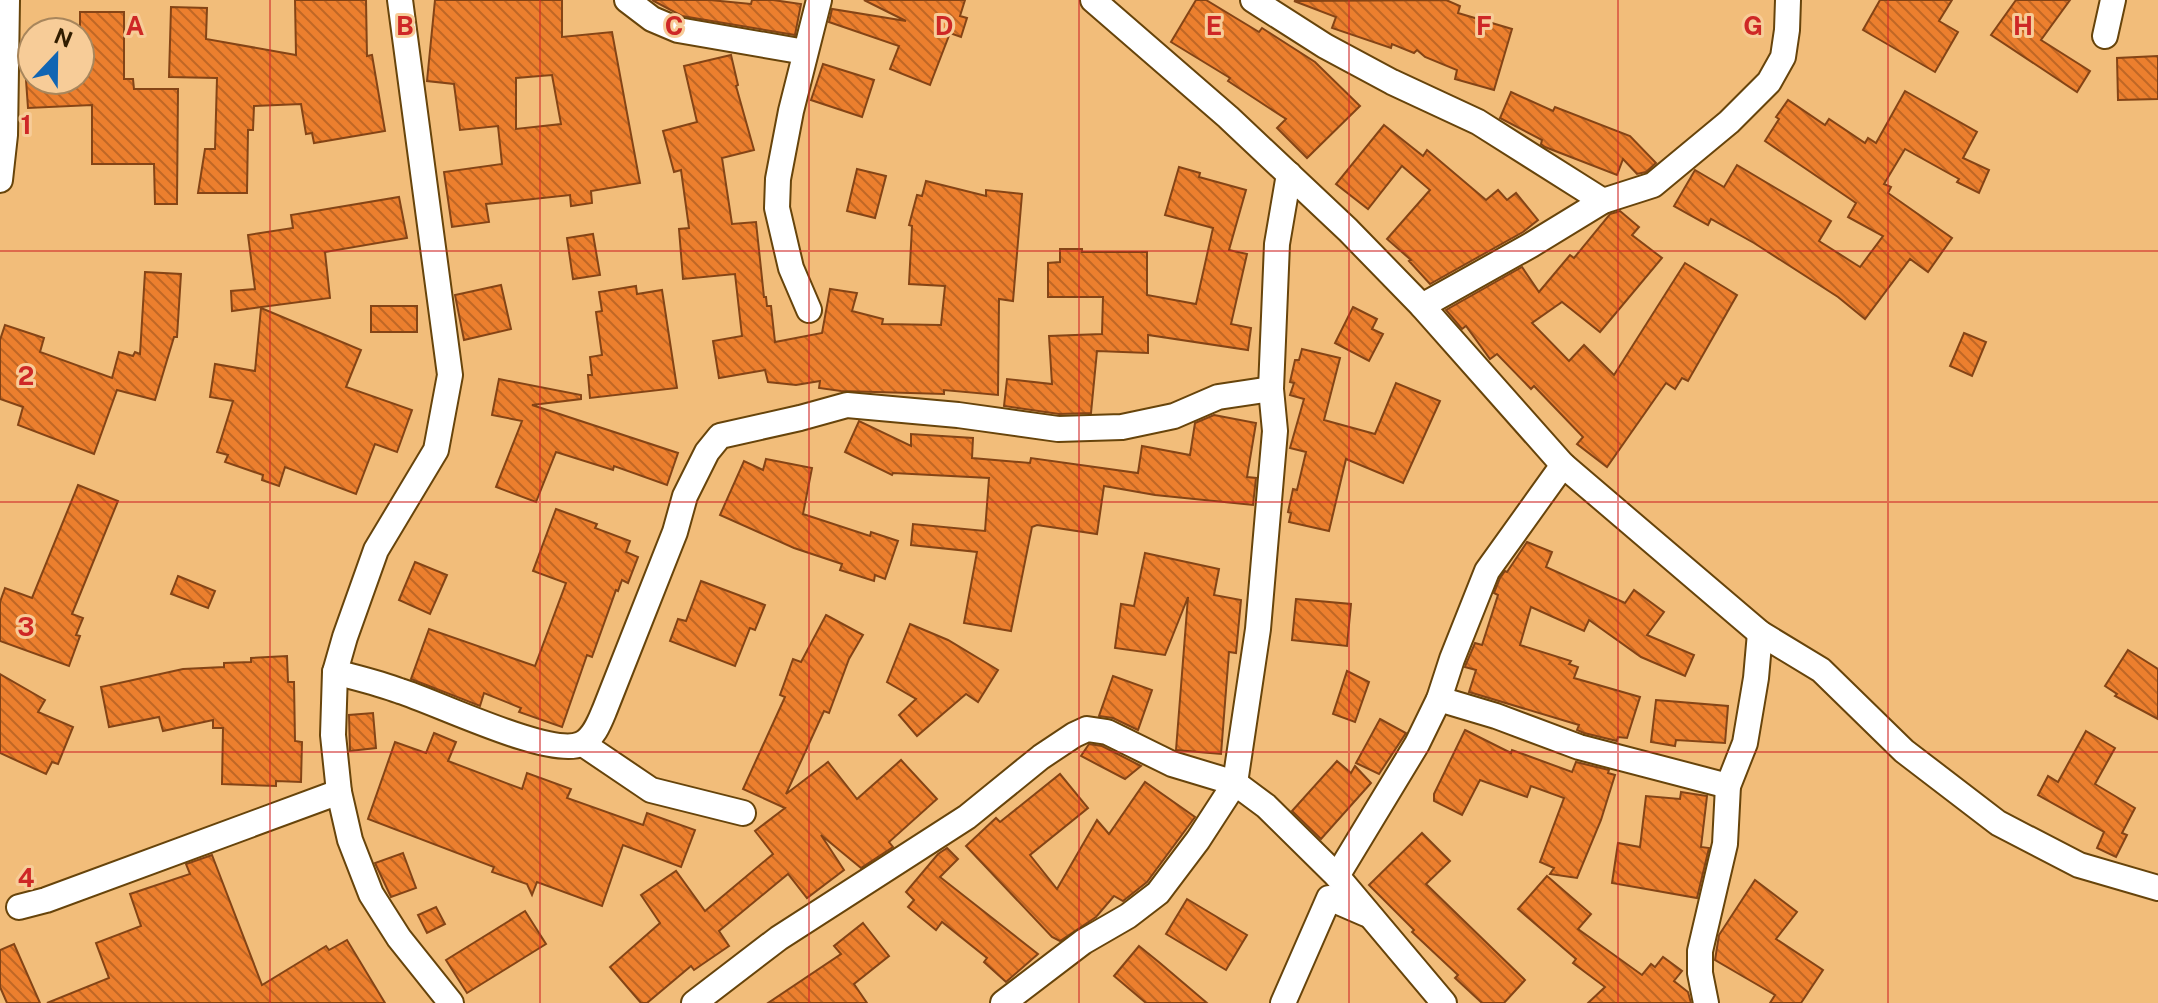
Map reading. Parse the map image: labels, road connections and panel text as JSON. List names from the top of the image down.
{
  "north": "top",
  "grid": {
    "columns": [
      "A",
      "B",
      "C",
      "D",
      "E",
      "F",
      "G",
      "H"
    ],
    "rows": [
      "1",
      "2",
      "3",
      "4"
    ]
  }
}
